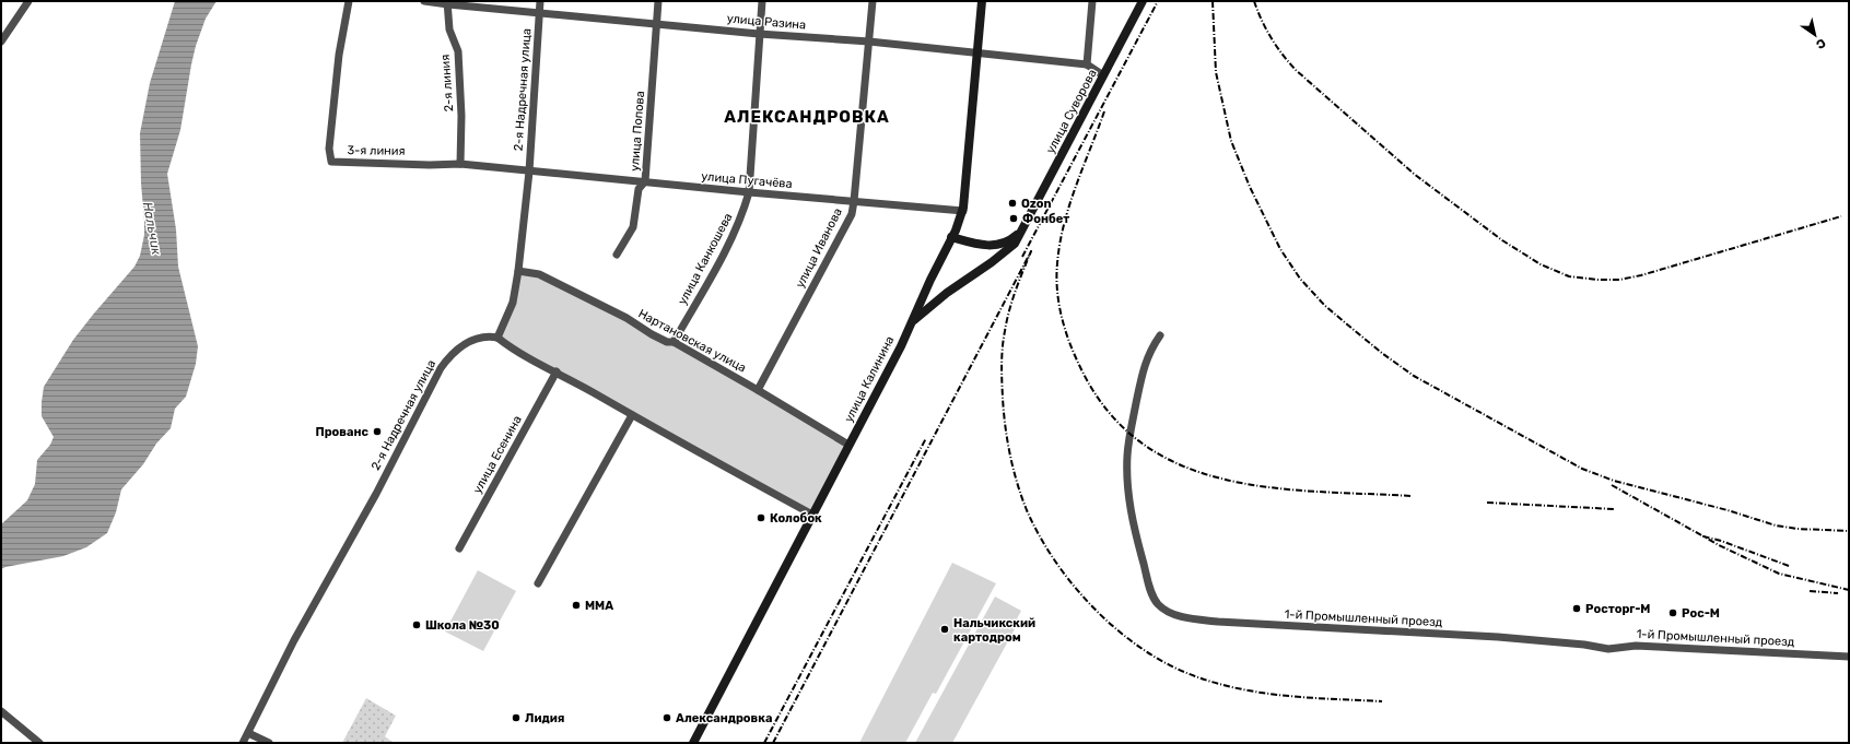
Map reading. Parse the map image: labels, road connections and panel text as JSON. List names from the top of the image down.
{
  "streets": {
    "main road": ["улица Суворова", "улица Калинина"],
    "street": [
      "улица Разина",
      "2-я линия",
      "2-я Надречная улица",
      "улица Попова",
      "3-я линия",
      "улица Пугачёва",
      "улица Иванова",
      "улица Канкошева",
      "Нартановская улица",
      "улица Есенина",
      "1-й Промышленный проезд"
    ]
  },
  "crossings": [
    ["улица Разина", "2-я линия"],
    ["улица Разина", "2-я Надречная улица"],
    ["улица Разина", "улица Суворова"],
    ["улица Разина", "улица Попова"],
    ["улица Разина", "улица Иванова"],
    ["улица Разина", "улица Канкошева"],
    ["улица Разина", "улица Калинина"],
    ["2-я линия", "3-я линия"],
    ["2-я Надречная улица", "3-я линия"],
    ["2-я Надречная улица", "улица Пугачёва"],
    ["2-я Надречная улица", "Нартановская улица"],
    ["улица Суворова", "улица Калинина"],
    ["улица Попова", "улица Пугачёва"],
    ["3-я линия", "улица Пугачёва"],
    ["улица Пугачёва", "улица Иванова"],
    ["улица Пугачёва", "улица Канкошева"],
    ["улица Пугачёва", "улица Калинина"],
    ["улица Иванова", "Нартановская улица"],
    ["улица Канкошева", "Нартановская улица"],
    ["Нартановская улица", "улица Калинина"]
  ],
  "districts": ["АЛЕКСАНДРОВКА"],
  "water": ["Нальчик"],
  "places": [
    "Ozon",
    "Фонбет",
    "Прованс",
    "Колобок",
    "MMA",
    "Росторг-М",
    "Рос-М",
    "Школа №30",
    "Нальчикский картодром",
    "Лидия",
    "Александровка"
  ],
  "north": "bottom right"
}
